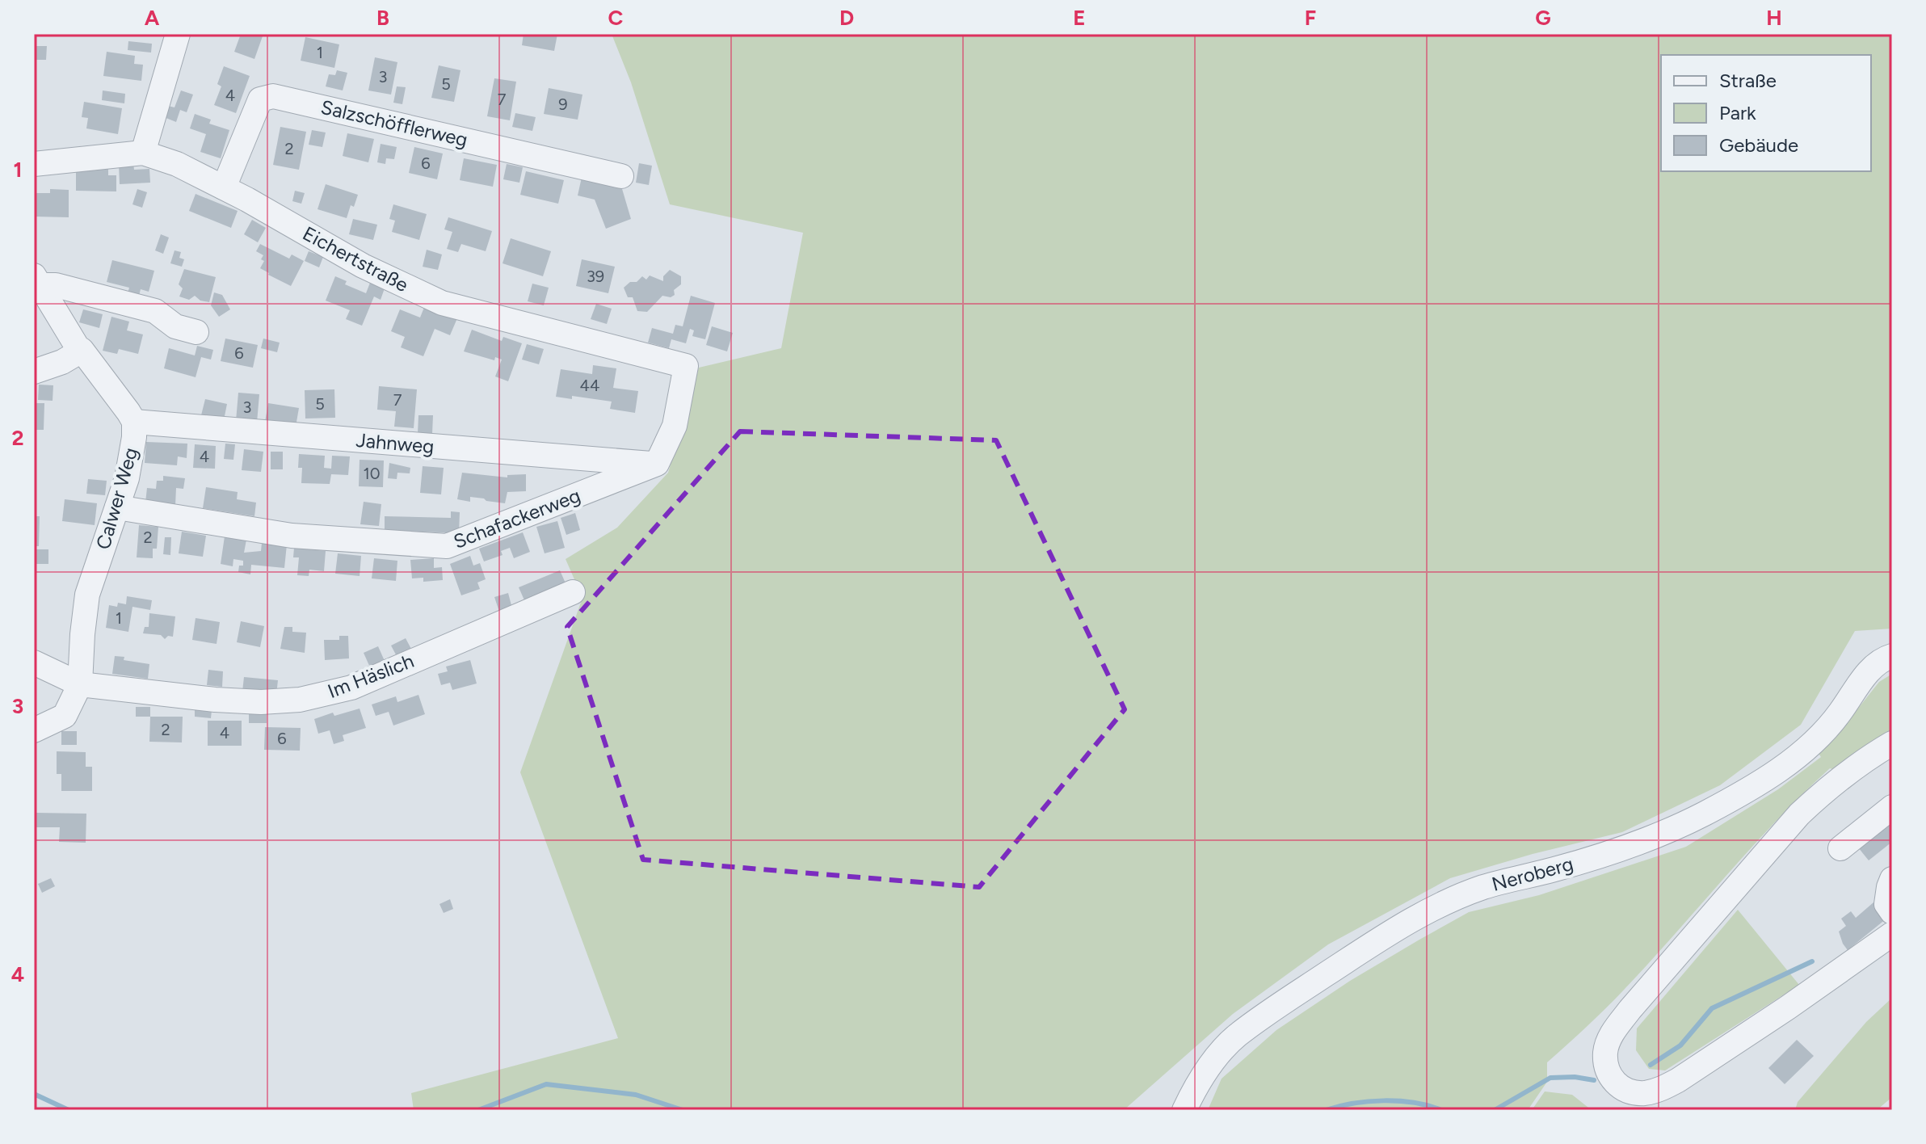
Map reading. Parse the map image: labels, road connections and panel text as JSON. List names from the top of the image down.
{
  "streets": {
    "street": [
      "Salzschöfflerweg",
      "Eichertstraße",
      "Jahnweg",
      "Calwer Weg",
      "Schafackerweg",
      "Im Häslich",
      "Neroberg"
    ]
  },
  "crossings": [
    ["Salzschöfflerweg", "Eichertstraße"],
    ["Eichertstraße", "Jahnweg"],
    ["Eichertstraße", "Schafackerweg"],
    ["Jahnweg", "Calwer Weg"],
    ["Jahnweg", "Schafackerweg"],
    ["Calwer Weg", "Schafackerweg"],
    ["Calwer Weg", "Im Häslich"]
  ],
  "house_numbers": [
    "1",
    "3",
    "5",
    "4",
    "7",
    "9",
    "2",
    "6",
    "39",
    "6",
    "44",
    "7",
    "5",
    "3",
    "4",
    "10",
    "2",
    "1",
    "2",
    "4",
    "6"
  ],
  "legend": ["Straße", "Park", "Gebäude"],
  "grid": {
    "columns": [
      "A",
      "B",
      "C",
      "D",
      "E",
      "F",
      "G",
      "H"
    ],
    "rows": [
      "1",
      "2",
      "3",
      "4"
    ]
  }
}
